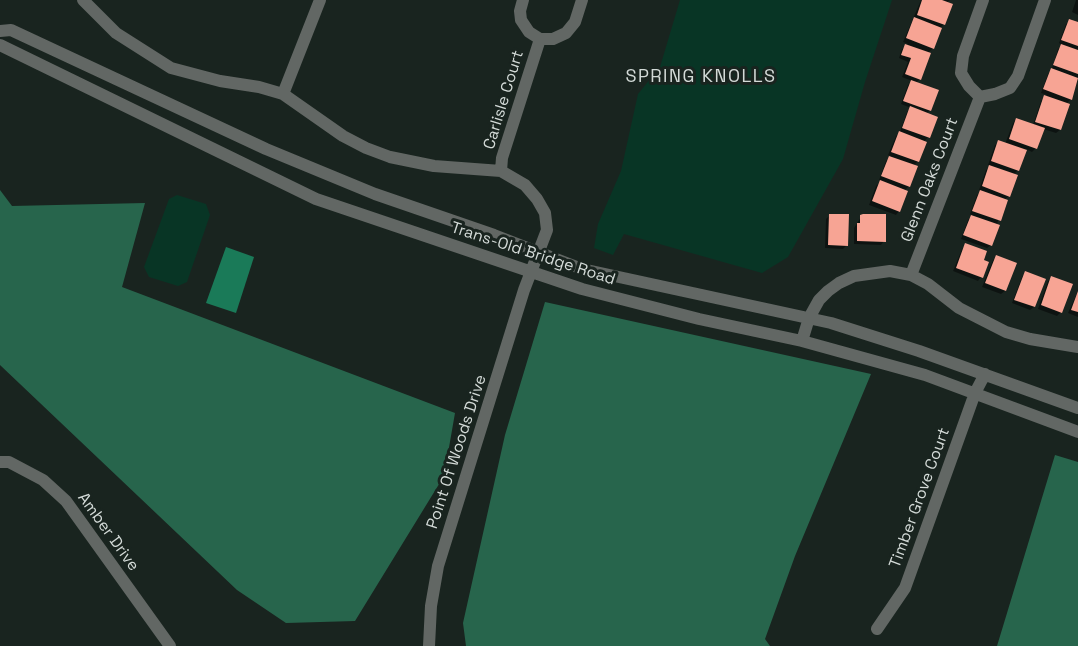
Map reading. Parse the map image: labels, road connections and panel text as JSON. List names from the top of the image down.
{
  "streets": {
    "street": [
      "Carlisle Court",
      "Glenn Oaks Court",
      "Trans-Old Bridge Road",
      "Point Of Woods Drive",
      "Timber Grove Court",
      "Amber Drive"
    ]
  },
  "crossings": [
    ["Carlisle Court", "Trans-Old Bridge Road"],
    ["Carlisle Court", "Point Of Woods Drive"],
    ["Trans-Old Bridge Road", "Point Of Woods Drive"],
    ["Trans-Old Bridge Road", "Timber Grove Court"]
  ],
  "districts": ["SPRING KNOLLS"]
}
